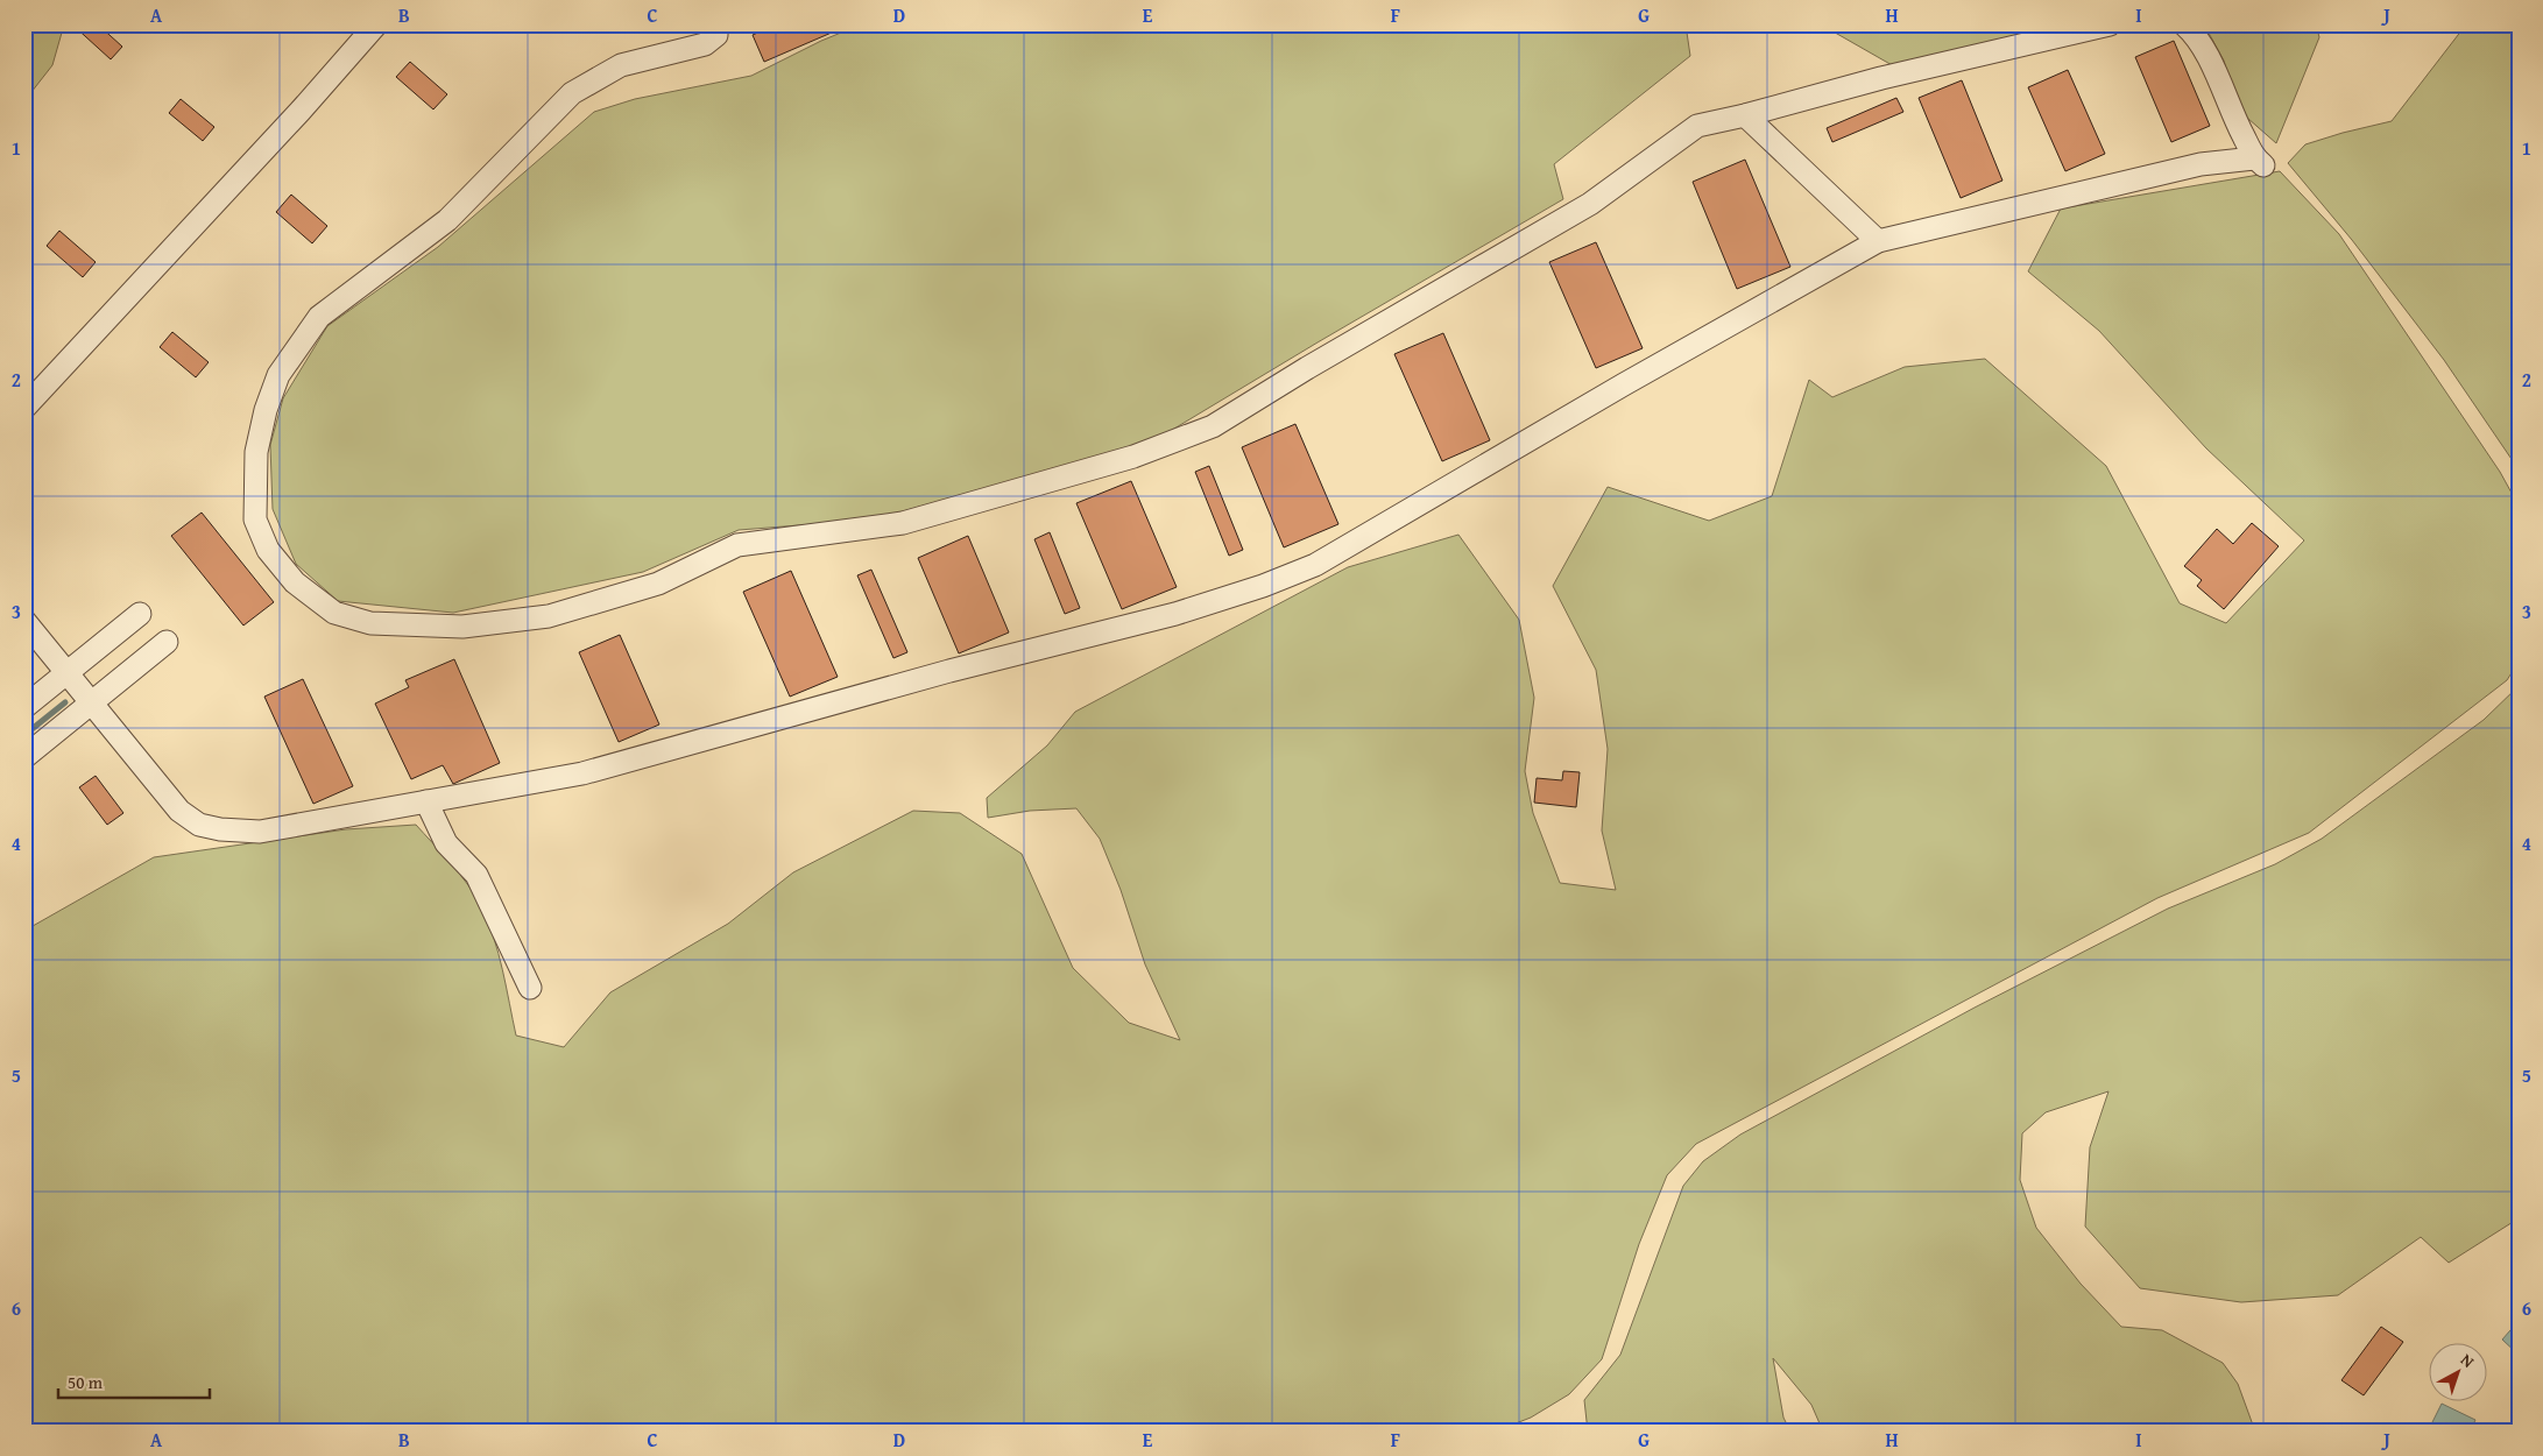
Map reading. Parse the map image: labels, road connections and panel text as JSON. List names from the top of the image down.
{
  "scale_bar": "50 m",
  "north": "top right",
  "grid": {
    "columns": [
      "A",
      "B",
      "C",
      "D",
      "E",
      "F",
      "G",
      "H",
      "I",
      "J"
    ],
    "rows": [
      "1",
      "2",
      "3",
      "4",
      "5",
      "6"
    ]
  }
}
